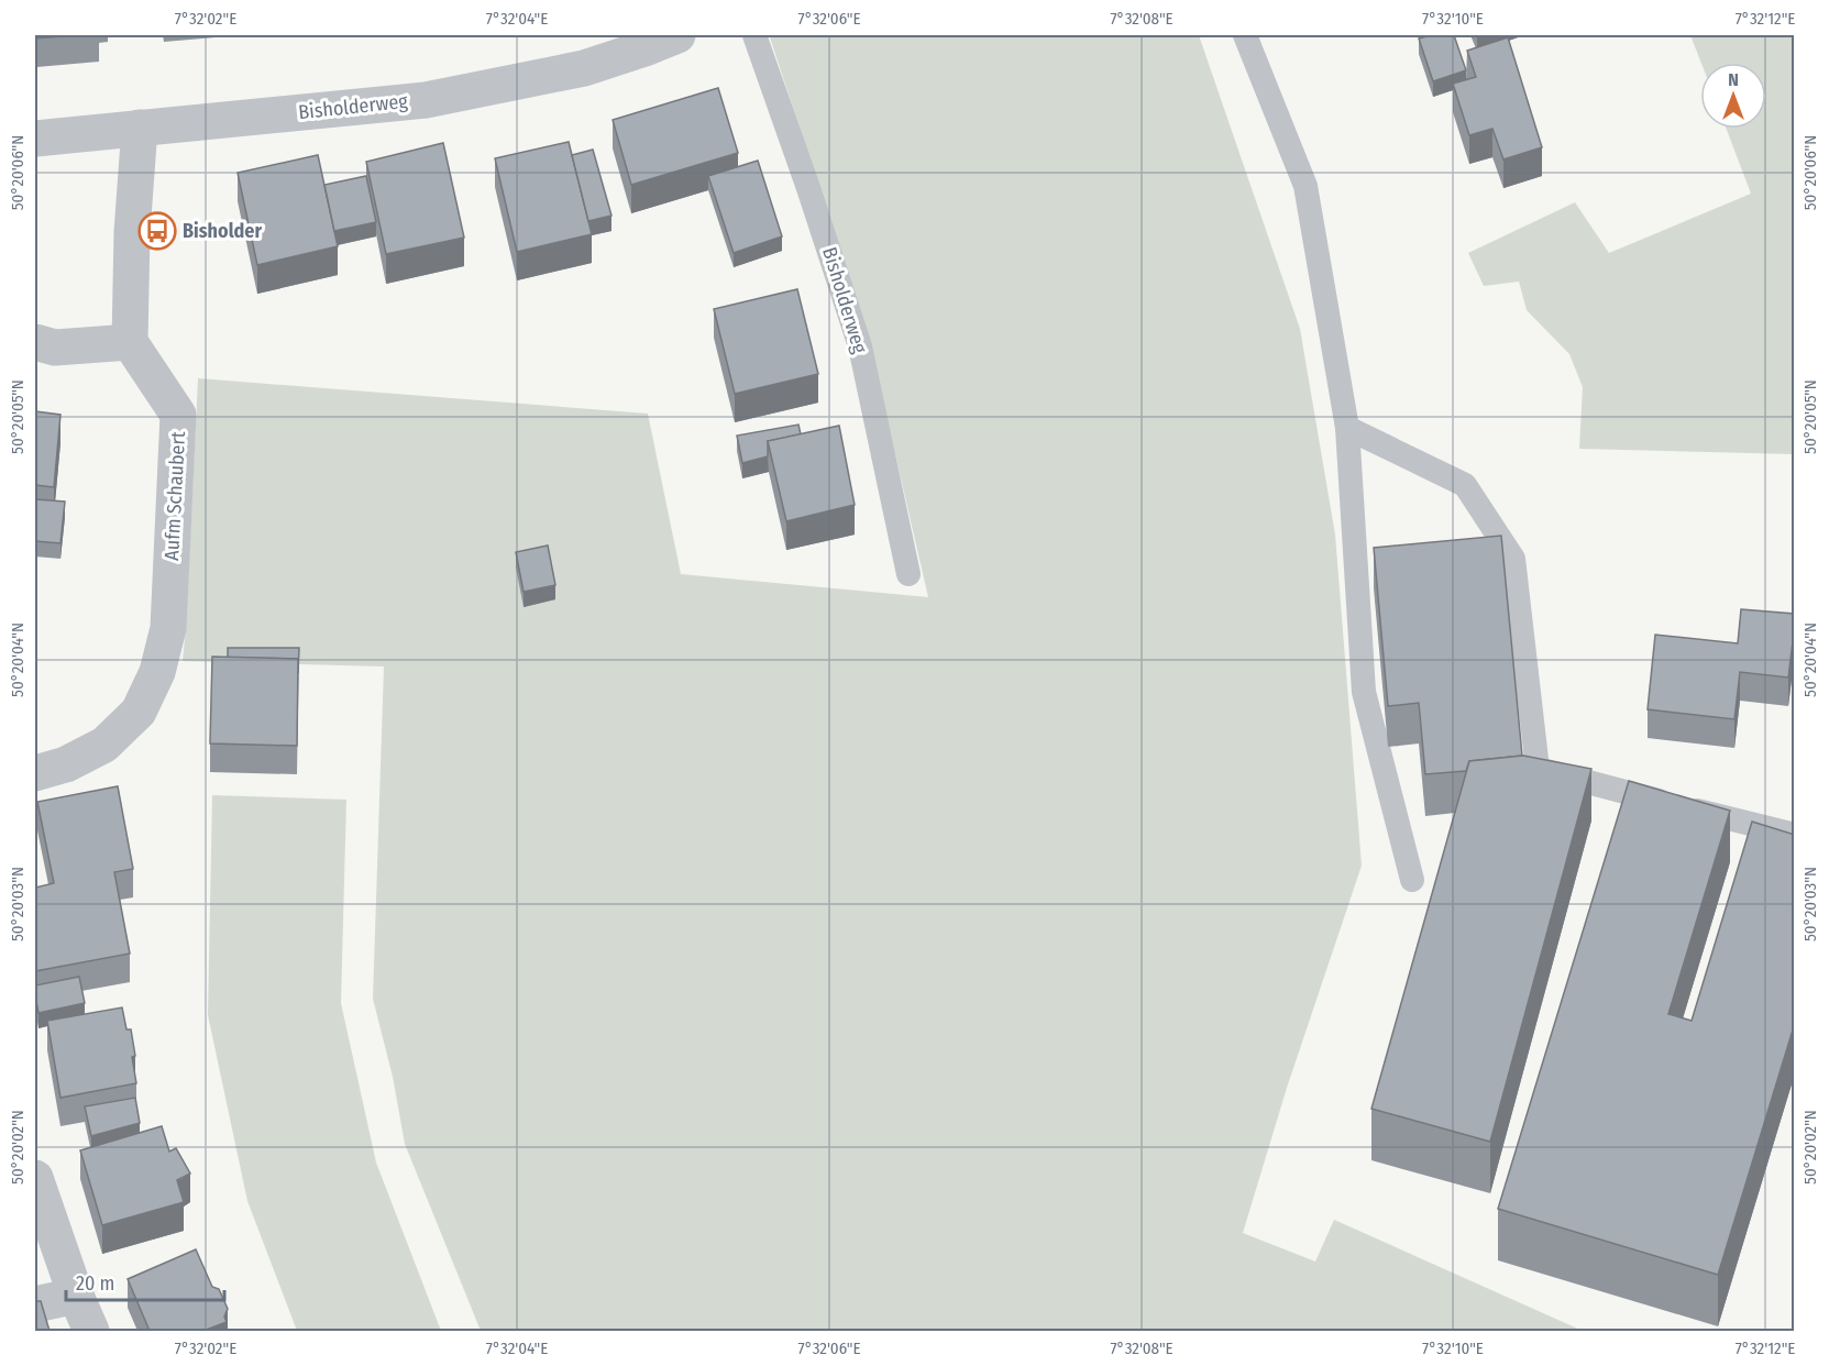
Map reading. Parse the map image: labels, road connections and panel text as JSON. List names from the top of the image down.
{
  "streets": {
    "street": ["Bisholderweg", "Aufm Schaubert"]
  },
  "places": {
    "bus stop": ["Bisholder"]
  },
  "scale_bar": "20 m",
  "north": "top",
  "coordinates": [
    "7°32'02\"E",
    "7°32'04\"E",
    "7°32'06\"E",
    "7°32'08\"E",
    "7°32'10\"E",
    "7°32'12\"E",
    "50°20'06\"N",
    "50°20'05\"N",
    "50°20'04\"N",
    "50°20'03\"N",
    "50°20'02\"N"
  ]
}
